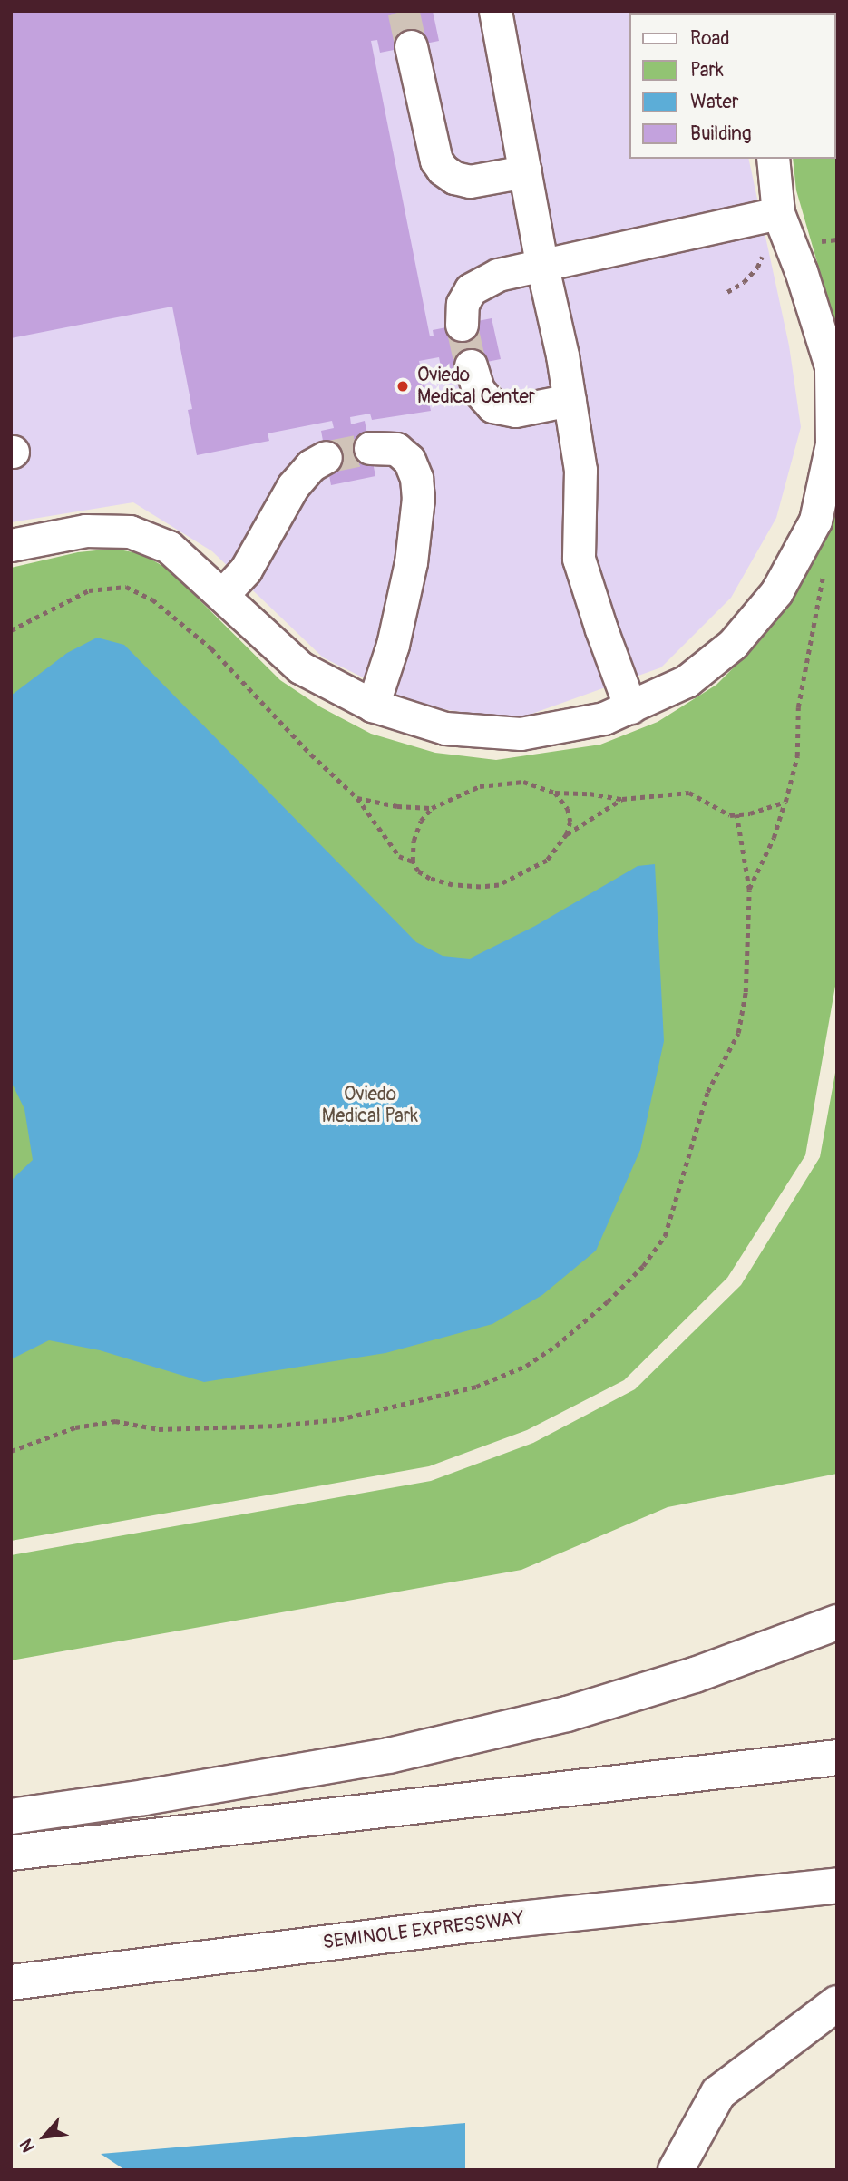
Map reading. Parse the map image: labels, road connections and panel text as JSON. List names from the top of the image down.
{
  "streets": {
    "highway": ["SEMINOLE EXPRESSWAY"]
  },
  "parks": ["Oviedo Medical Park"],
  "places": ["Oviedo Medical Center"],
  "legend": [
    "Road",
    "Park",
    "Water",
    "Building"
  ],
  "north": "bottom left"
}
